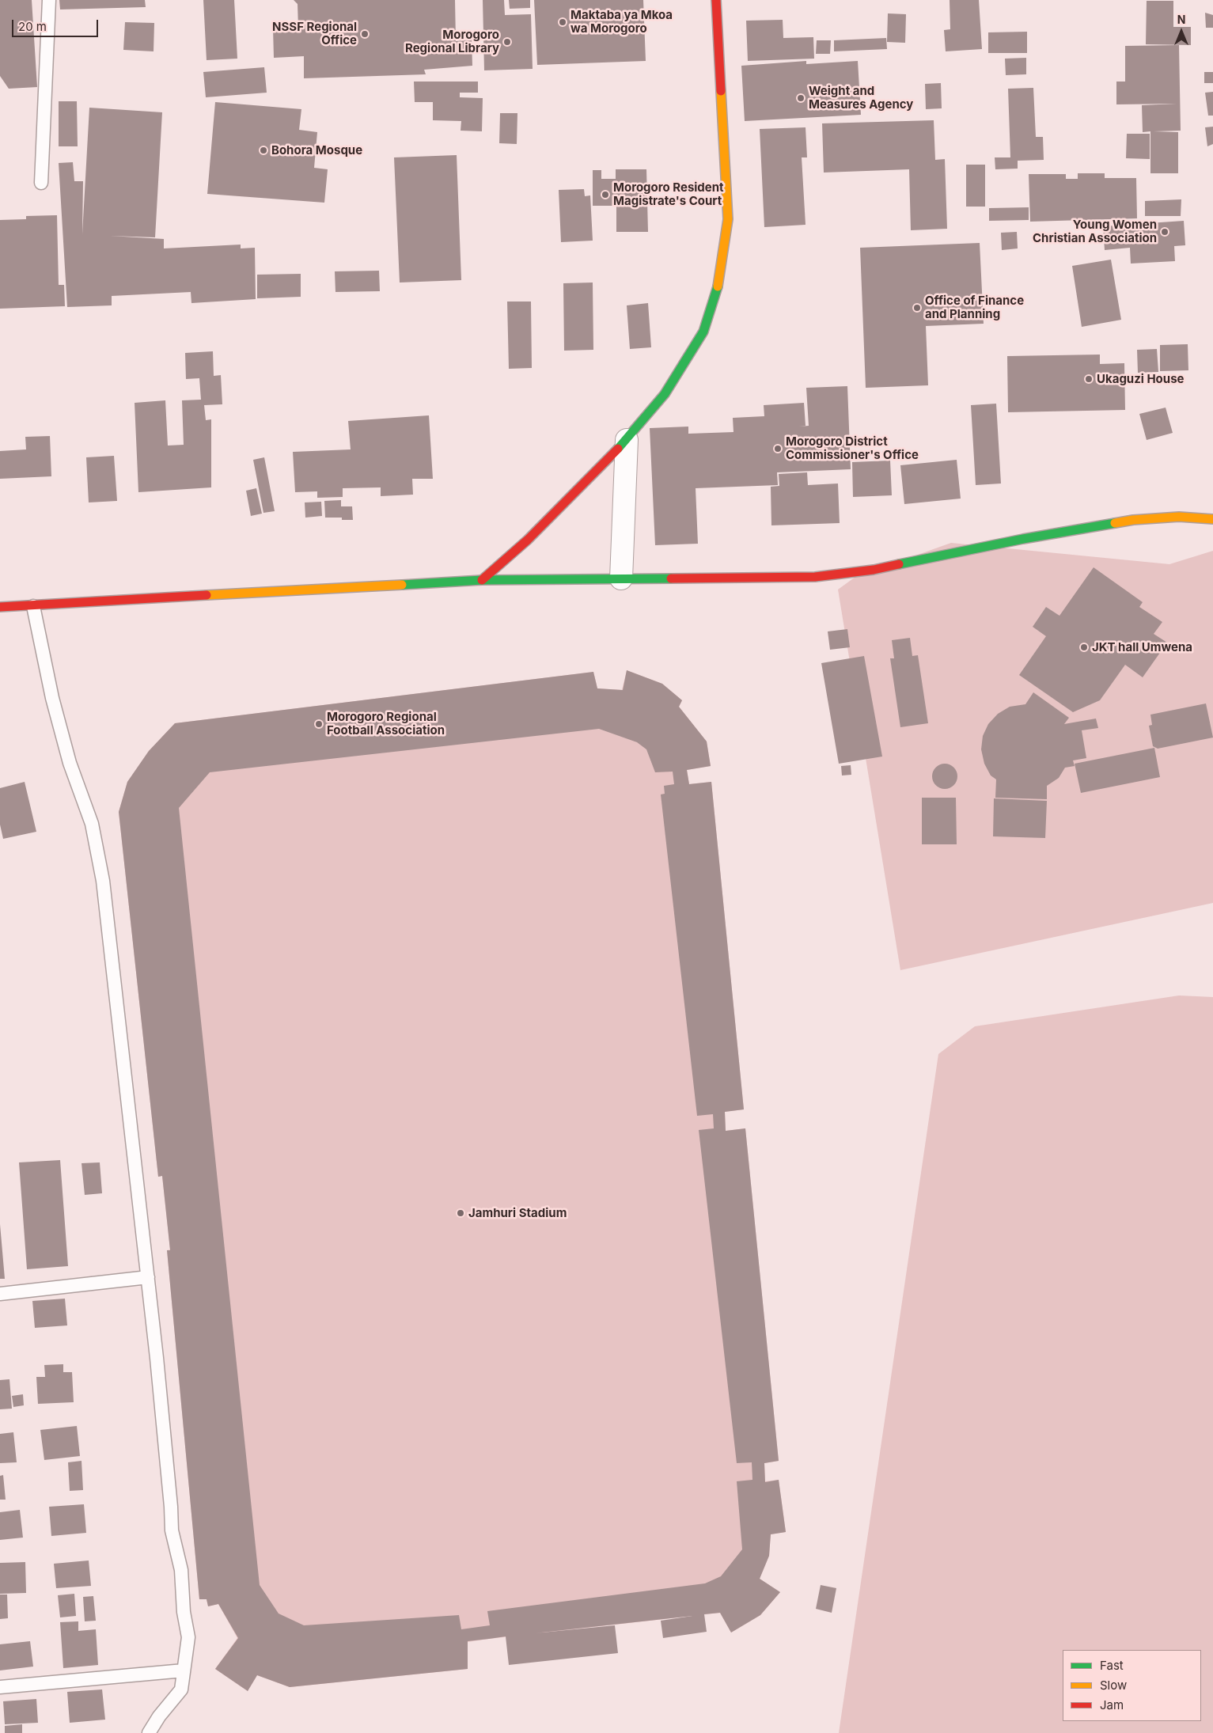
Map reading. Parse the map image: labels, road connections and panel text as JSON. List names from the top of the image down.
{
  "places": [
    "Maktaba ya Mkoa wa Morogoro",
    "NSSF Regional Office",
    "Morogoro Regional Library",
    "Weight and Measures Agency",
    "Bohora Mosque",
    "Morogoro Resident Magistrate's Court",
    "Young Women Christian Association",
    "Office of Finance and Planning",
    "Ukaguzi House",
    "Morogoro District Commissioner's Office",
    "JKT hall Umwena",
    "Morogoro Regional Football Association",
    "Jamhuri Stadium"
  ],
  "legend": ["Fast", "Slow", "Jam"],
  "scale_bar": "20 m",
  "north": "top"
}
